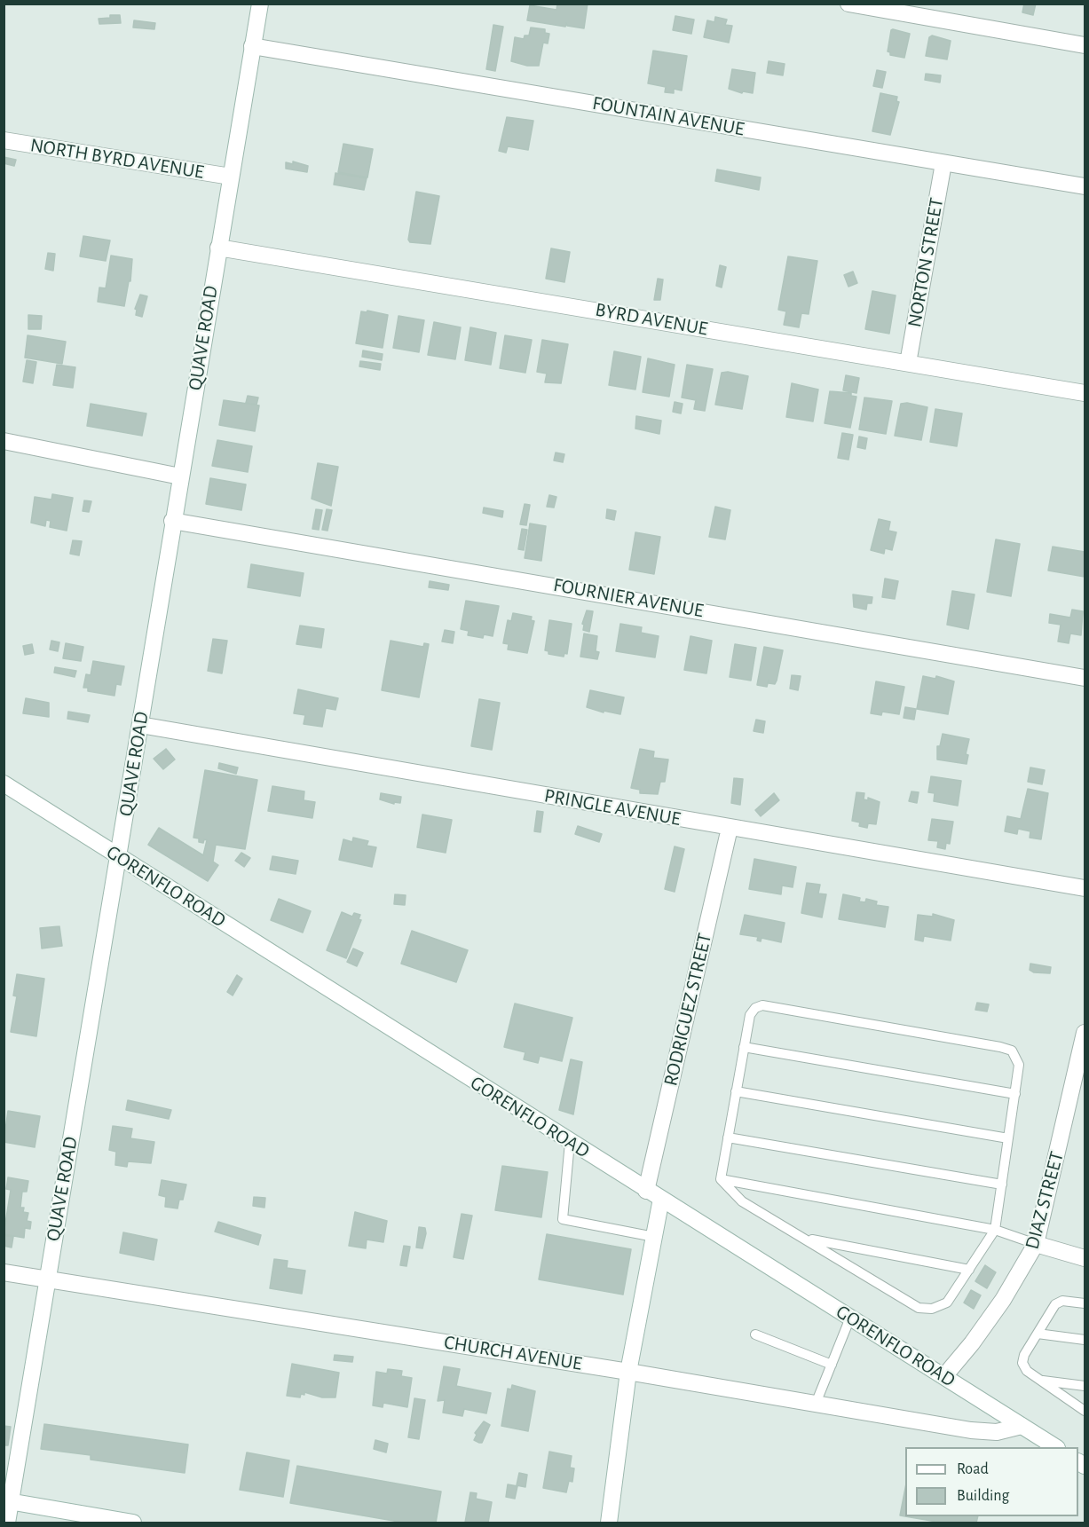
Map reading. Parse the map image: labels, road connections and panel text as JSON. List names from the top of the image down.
{
  "streets": {
    "street": [
      "FOUNTAIN AVENUE",
      "NORTH BYRD AVENUE",
      "NORTON STREET",
      "BYRD AVENUE",
      "QUAVE ROAD",
      "FOURNIER AVENUE",
      "PRINGLE AVENUE",
      "GORENFLO ROAD",
      "RODRIGUEZ STREET",
      "DIAZ STREET",
      "CHURCH AVENUE"
    ]
  },
  "crossings": [
    ["FOUNTAIN AVENUE", "NORTON STREET"],
    ["FOUNTAIN AVENUE", "QUAVE ROAD"],
    ["NORTH BYRD AVENUE", "QUAVE ROAD"],
    ["NORTON STREET", "BYRD AVENUE"],
    ["BYRD AVENUE", "QUAVE ROAD"],
    ["QUAVE ROAD", "FOURNIER AVENUE"],
    ["QUAVE ROAD", "PRINGLE AVENUE"],
    ["QUAVE ROAD", "GORENFLO ROAD"],
    ["QUAVE ROAD", "CHURCH AVENUE"],
    ["PRINGLE AVENUE", "RODRIGUEZ STREET"],
    ["GORENFLO ROAD", "RODRIGUEZ STREET"],
    ["GORENFLO ROAD", "DIAZ STREET"],
    ["GORENFLO ROAD", "CHURCH AVENUE"]
  ],
  "legend": ["Road", "Building"]
}
